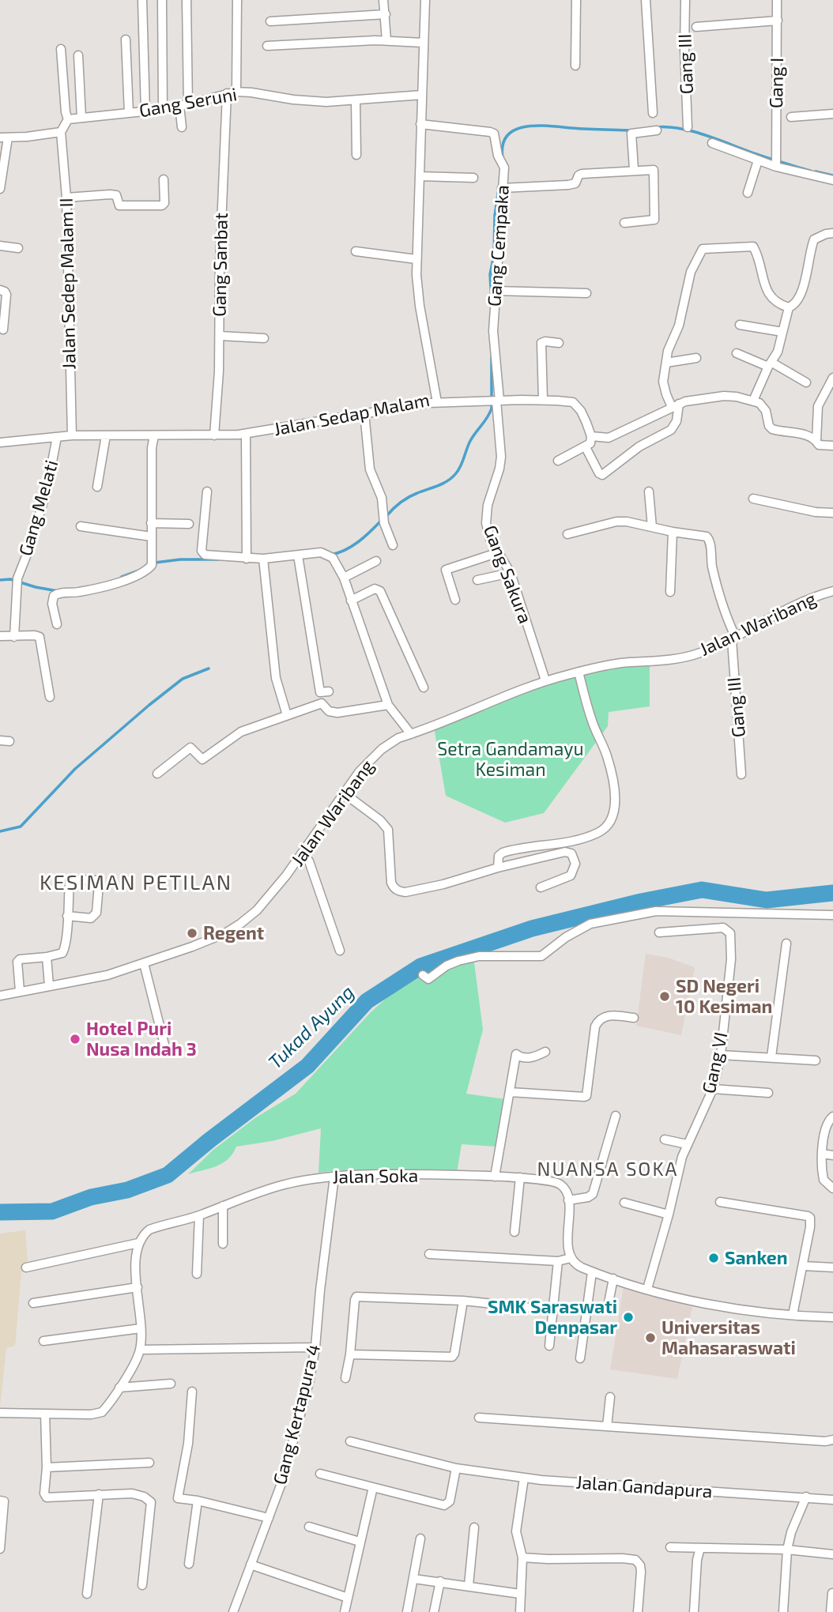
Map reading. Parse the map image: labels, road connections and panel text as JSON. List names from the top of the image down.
{
  "streets": {
    "street": [
      "Gang III",
      "Gang I",
      "Gang Seruni",
      "Gang Cempaka",
      "Gang Sanbat",
      "Jalan Sedep Malam II",
      "Jalan Sedap Malam",
      "Gang Melati",
      "Gang Sakura",
      "Jalan Waribang",
      "Gang VI",
      "Jalan Soka",
      "Gang Kertapura 4",
      "Jalan Gandapura"
    ]
  },
  "crossings": [
    ["Gang III", "Jalan Waribang"],
    ["Gang Seruni", "Gang Sanbat"],
    ["Gang Seruni", "Jalan Sedap Malam"],
    ["Gang Cempaka", "Jalan Sedap Malam"],
    ["Gang Cempaka", "Gang Sakura"],
    ["Gang Sanbat", "Jalan Sedap Malam"],
    ["Jalan Sedep Malam II", "Jalan Sedap Malam"],
    ["Jalan Sedap Malam", "Gang Melati"],
    ["Gang Sakura", "Jalan Waribang"],
    ["Jalan Soka", "Gang Kertapura 4"]
  ],
  "districts": ["KESIMAN PETILAN", "NUANSA SOKA"],
  "water": ["Tukad Ayung"],
  "parks": ["Setra Gandamayu Kesiman"],
  "places": [
    "Regent",
    "SD Negeri 10 Kesiman",
    "Hotel Puri Nusa Indah 3",
    "Sanken",
    "SMK Saraswati Denpasar",
    "Universitas Mahasaraswati"
  ]
}
